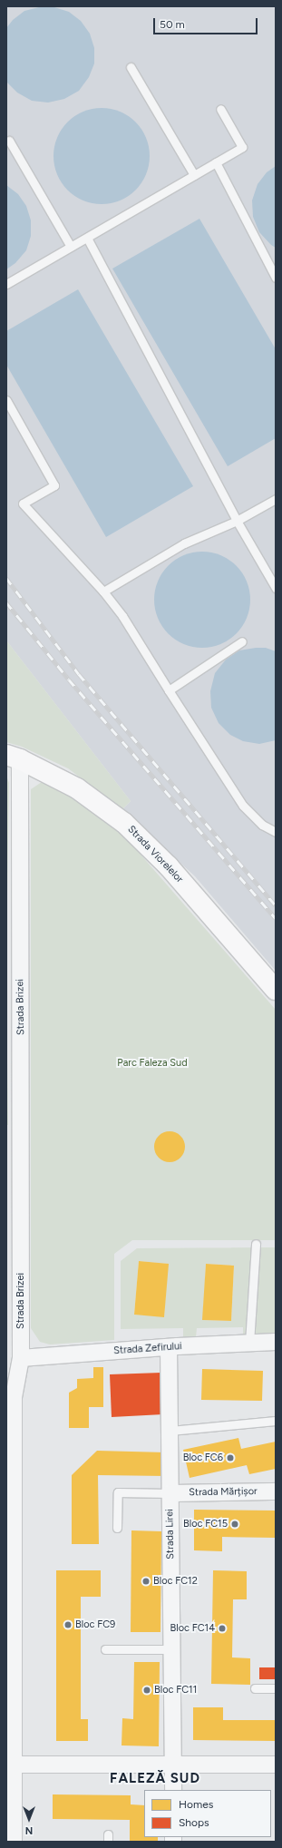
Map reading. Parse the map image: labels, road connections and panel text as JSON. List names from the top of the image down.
{
  "streets": {
    "street": [
      "Strada Viorelelor",
      "Strada Brizei",
      "Strada Zefirului",
      "Strada Mărțișor",
      "Strada Lirei"
    ]
  },
  "crossings": [
    ["Strada Viorelelor", "Strada Brizei"],
    ["Strada Brizei", "Strada Zefirului"],
    ["Strada Zefirului", "Strada Lirei"],
    ["Strada Mărțișor", "Strada Lirei"]
  ],
  "districts": ["FALEZĂ SUD"],
  "parks": ["Parc Faleza Sud"],
  "places": [
    "Bloc FC6",
    "Bloc FC15",
    "Bloc FC12",
    "Bloc FC9",
    "Bloc FC14",
    "Bloc FC11"
  ],
  "legend": ["Homes", "Shops"],
  "scale_bar": "50 m",
  "north": "bottom"
}
